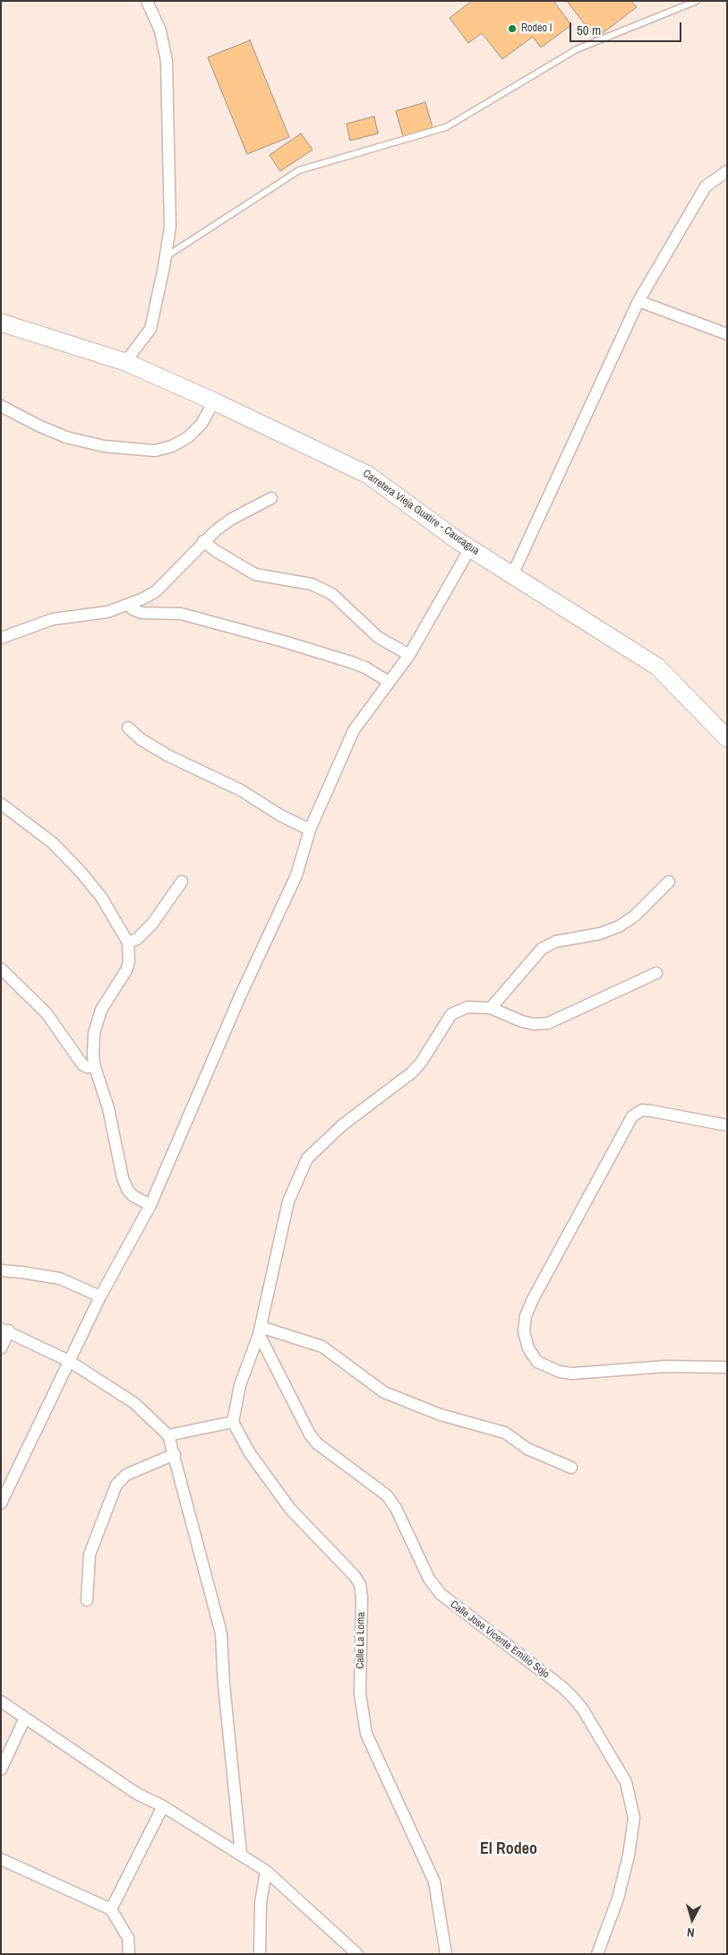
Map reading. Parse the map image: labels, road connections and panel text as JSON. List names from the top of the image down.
{
  "streets": {
    "main road": ["Carretera Vieja Guatire - Caucagua"],
    "street": ["Calle Jose Vicente Emilio Sojo", "Calle La Loma"]
  },
  "districts": ["El Rodeo"],
  "places": ["Rodeo I"],
  "scale_bar": "50 m",
  "north": "bottom"
}
